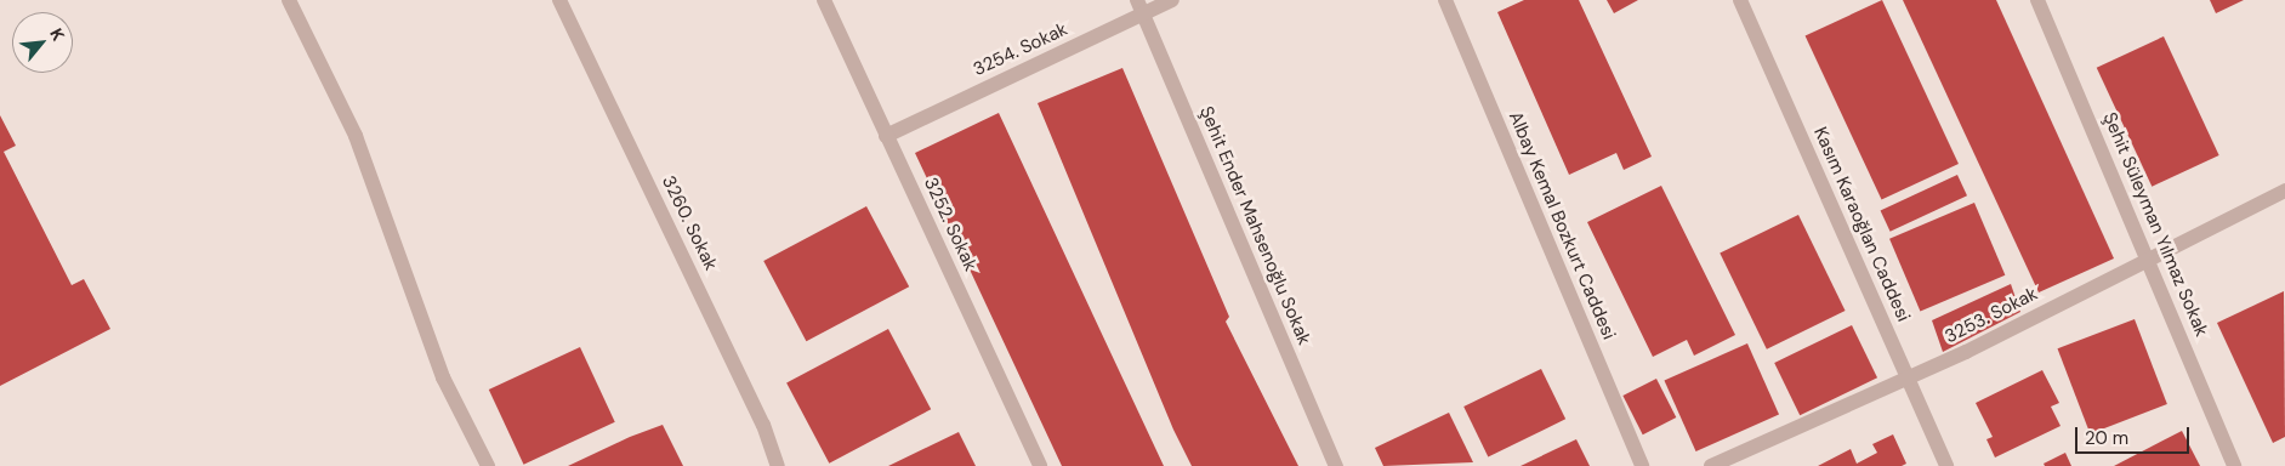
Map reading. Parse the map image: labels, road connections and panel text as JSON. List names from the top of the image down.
{
  "streets": {
    "street": [
      "3254. Sokak",
      "3260. Sokak",
      "3252. Sokak",
      "Kasım Karaoğlan Caddesi",
      "Şehit Süleyman Yılmaz Sokak",
      "Şehit Ender Mahsenoğlu Sokak",
      "Albay Kemal Bozkurt Caddesi",
      "3253. Sokak"
    ]
  },
  "crossings": [
    ["3254. Sokak", "3252. Sokak"],
    ["3254. Sokak", "Şehit Ender Mahsenoğlu Sokak"],
    ["Kasım Karaoğlan Caddesi", "3253. Sokak"],
    ["Şehit Süleyman Yılmaz Sokak", "3253. Sokak"]
  ],
  "scale_bar": "20 m",
  "north": "top right"
}
